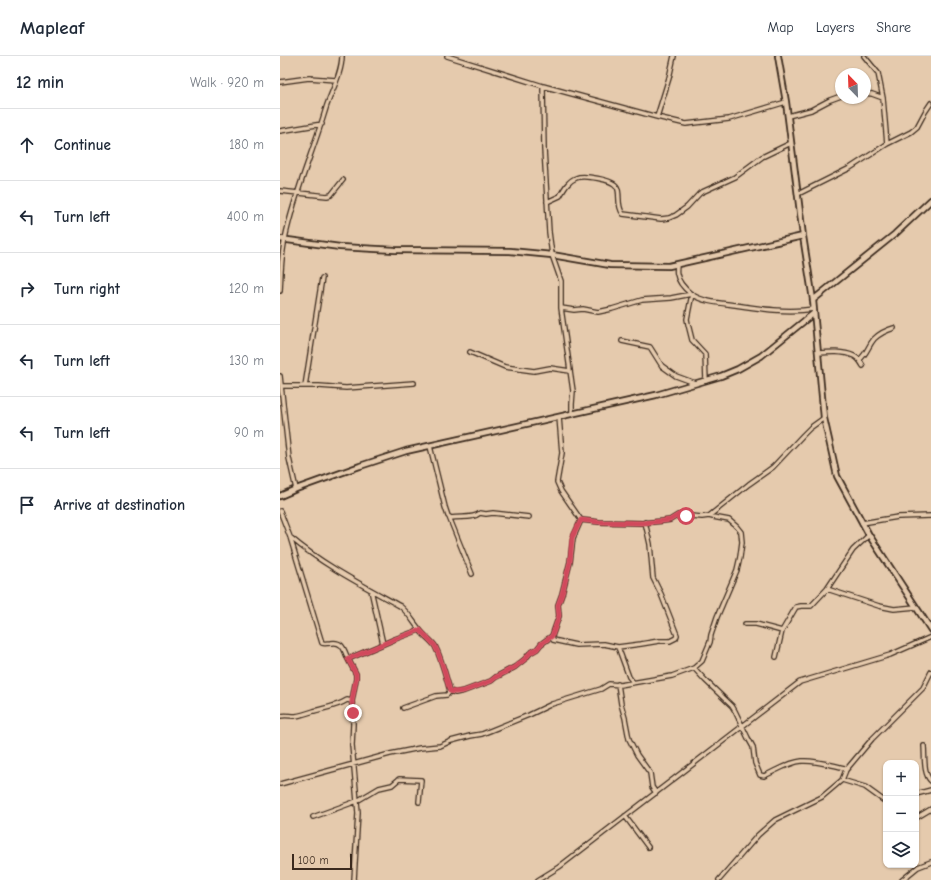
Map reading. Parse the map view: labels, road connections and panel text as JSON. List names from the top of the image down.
{
  "scale_bar": "100 m",
  "north": "top left",
  "page": {
    "header": "Mapleaf",
    "nav": ["Map", "Layers", "Share"],
    "heading": ["12 min", "Walk · 920 m"],
    "list": [
      ["Continue", "180 m"],
      ["Turn left", "400 m"],
      ["Turn right", "120 m"],
      ["Turn left", "130 m"],
      ["Turn left", "90 m"],
      "Arrive at destination"
    ],
    "map_buttons": ["+", "−"],
    "scale": "100 m"
  }
}
